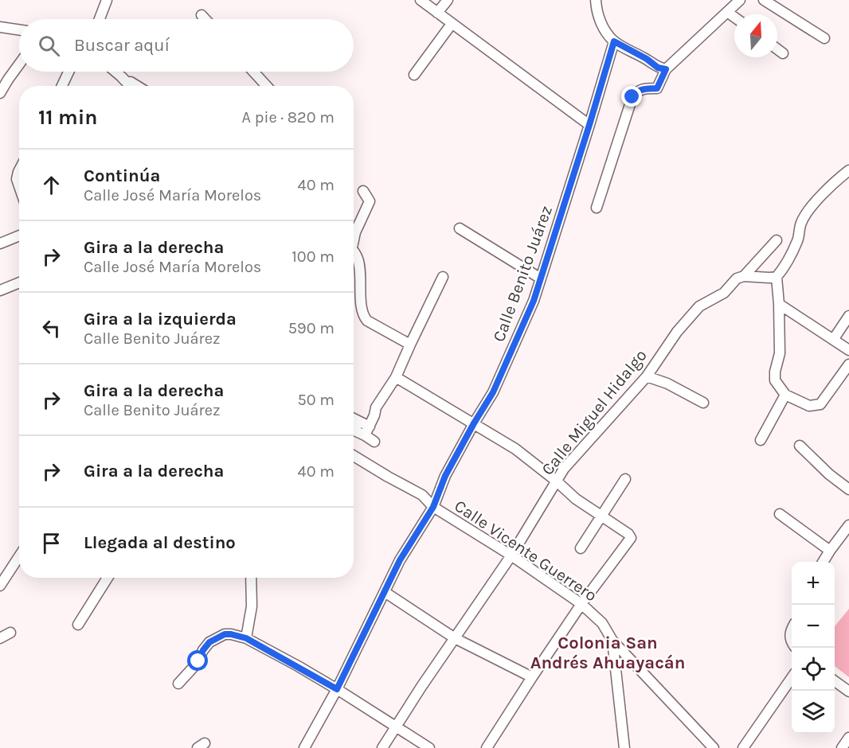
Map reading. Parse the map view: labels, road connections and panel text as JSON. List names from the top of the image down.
{
  "streets": {
    "street": ["Calle Benito Juárez", "Calle Miguel Hidalgo", "Calle Vicente Guerrero"]
  },
  "crossings": [
    ["Calle Benito Juárez", "Calle Vicente Guerrero"],
    ["Calle Miguel Hidalgo", "Calle Vicente Guerrero"]
  ],
  "districts": ["Colonia San Andrés Ahuayacán"],
  "north": "top",
  "page": {
    "search": "Buscar aquí",
    "heading": ["11 min", "A pie · 820 m"],
    "list": [
      ["Continúa", "Calle José María Morelos", "40 m"],
      ["Gira a la derecha", "Calle José María Morelos", "100 m"],
      ["Gira a la izquierda", "Calle Benito Juárez", "590 m"],
      ["Gira a la derecha", "Calle Benito Juárez", "50 m"],
      ["Gira a la derecha", "40 m"],
      "Llegada al destino"
    ],
    "map_buttons": ["+", "−"]
  }
}
